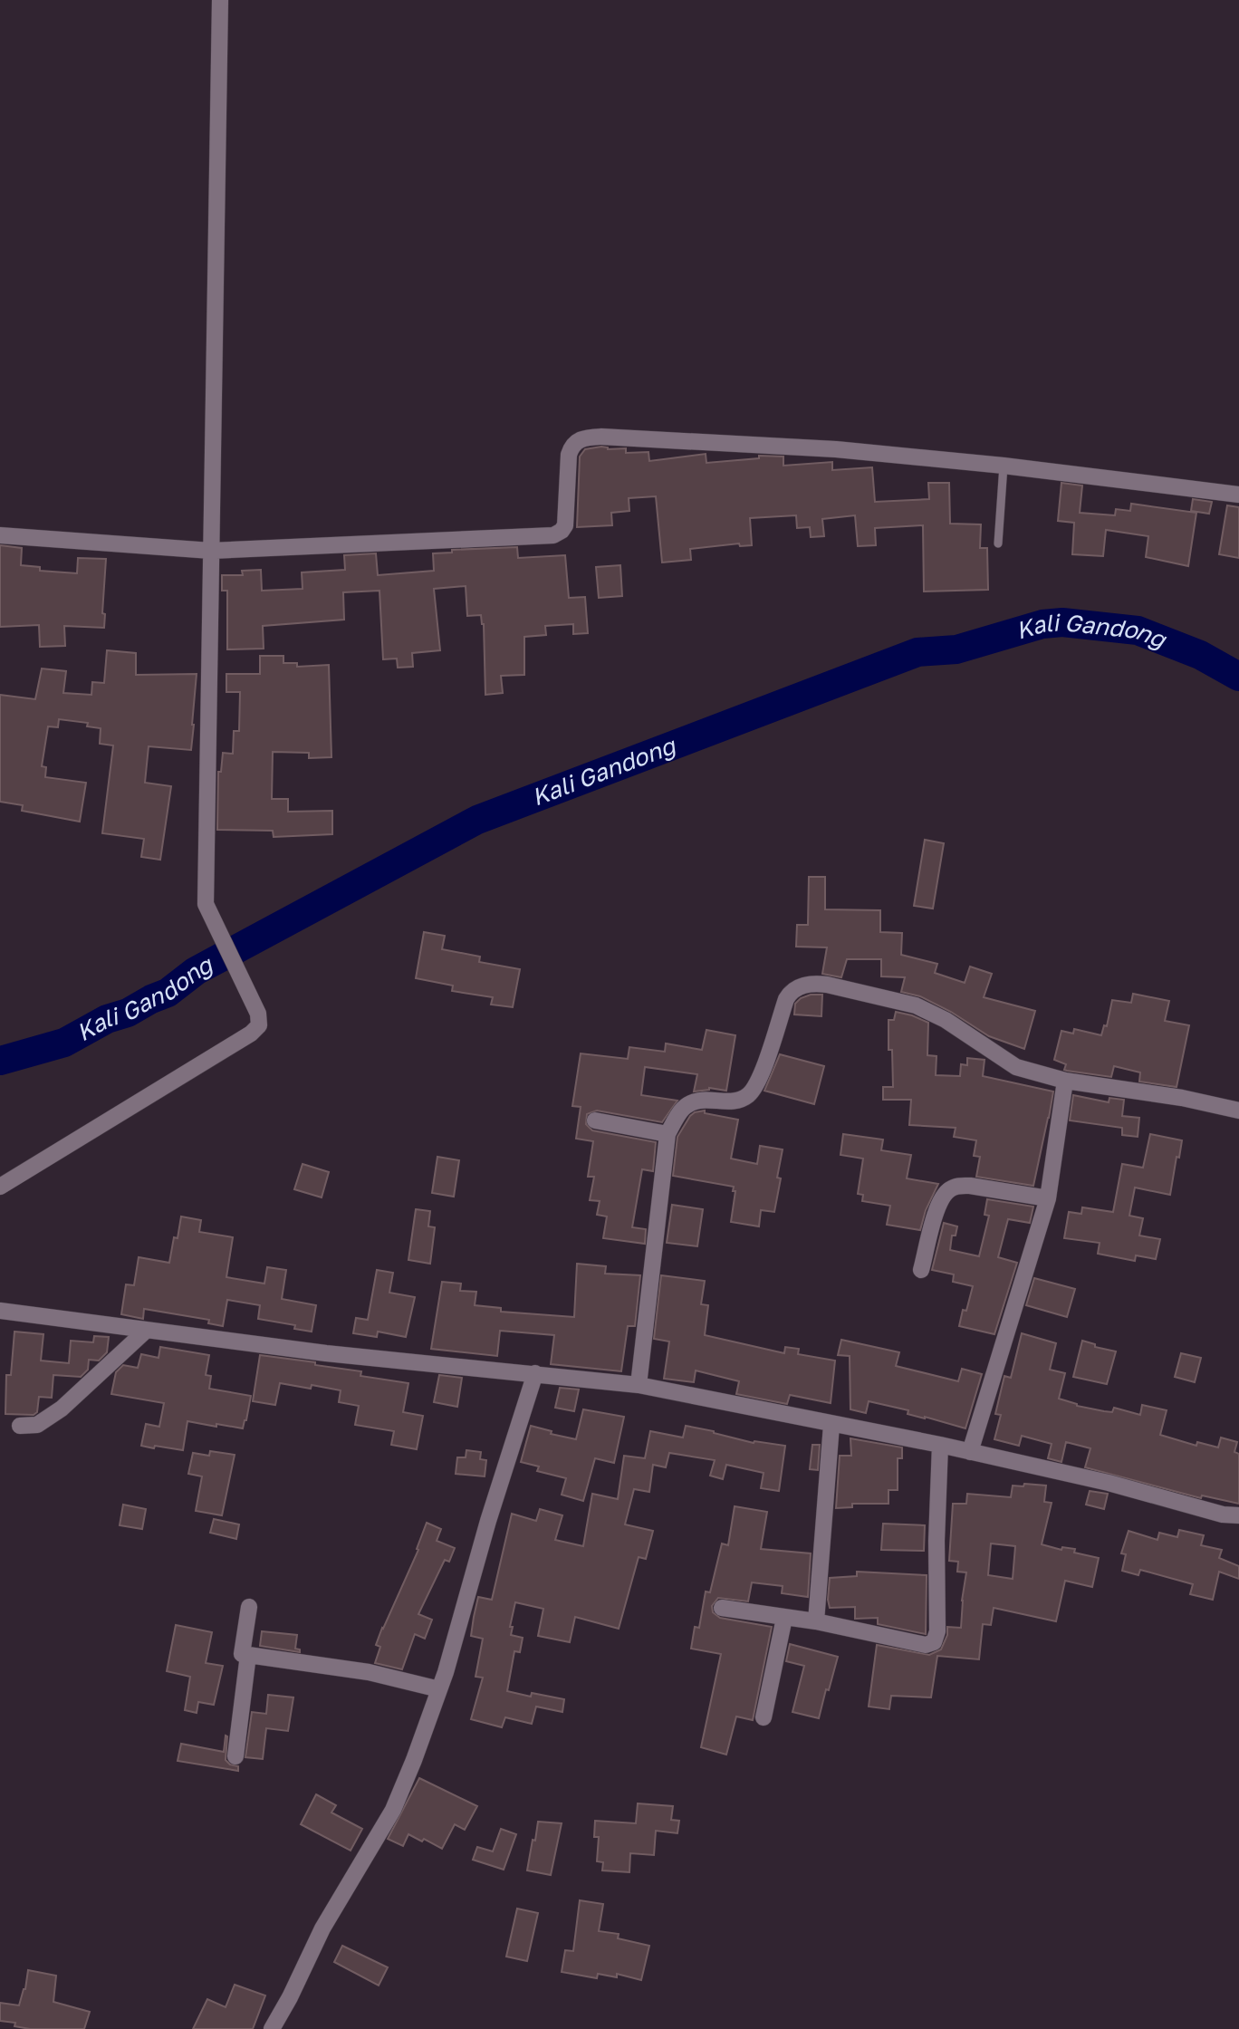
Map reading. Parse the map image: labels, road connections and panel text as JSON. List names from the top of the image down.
{
  "water": ["Kali Gandong"]
}
